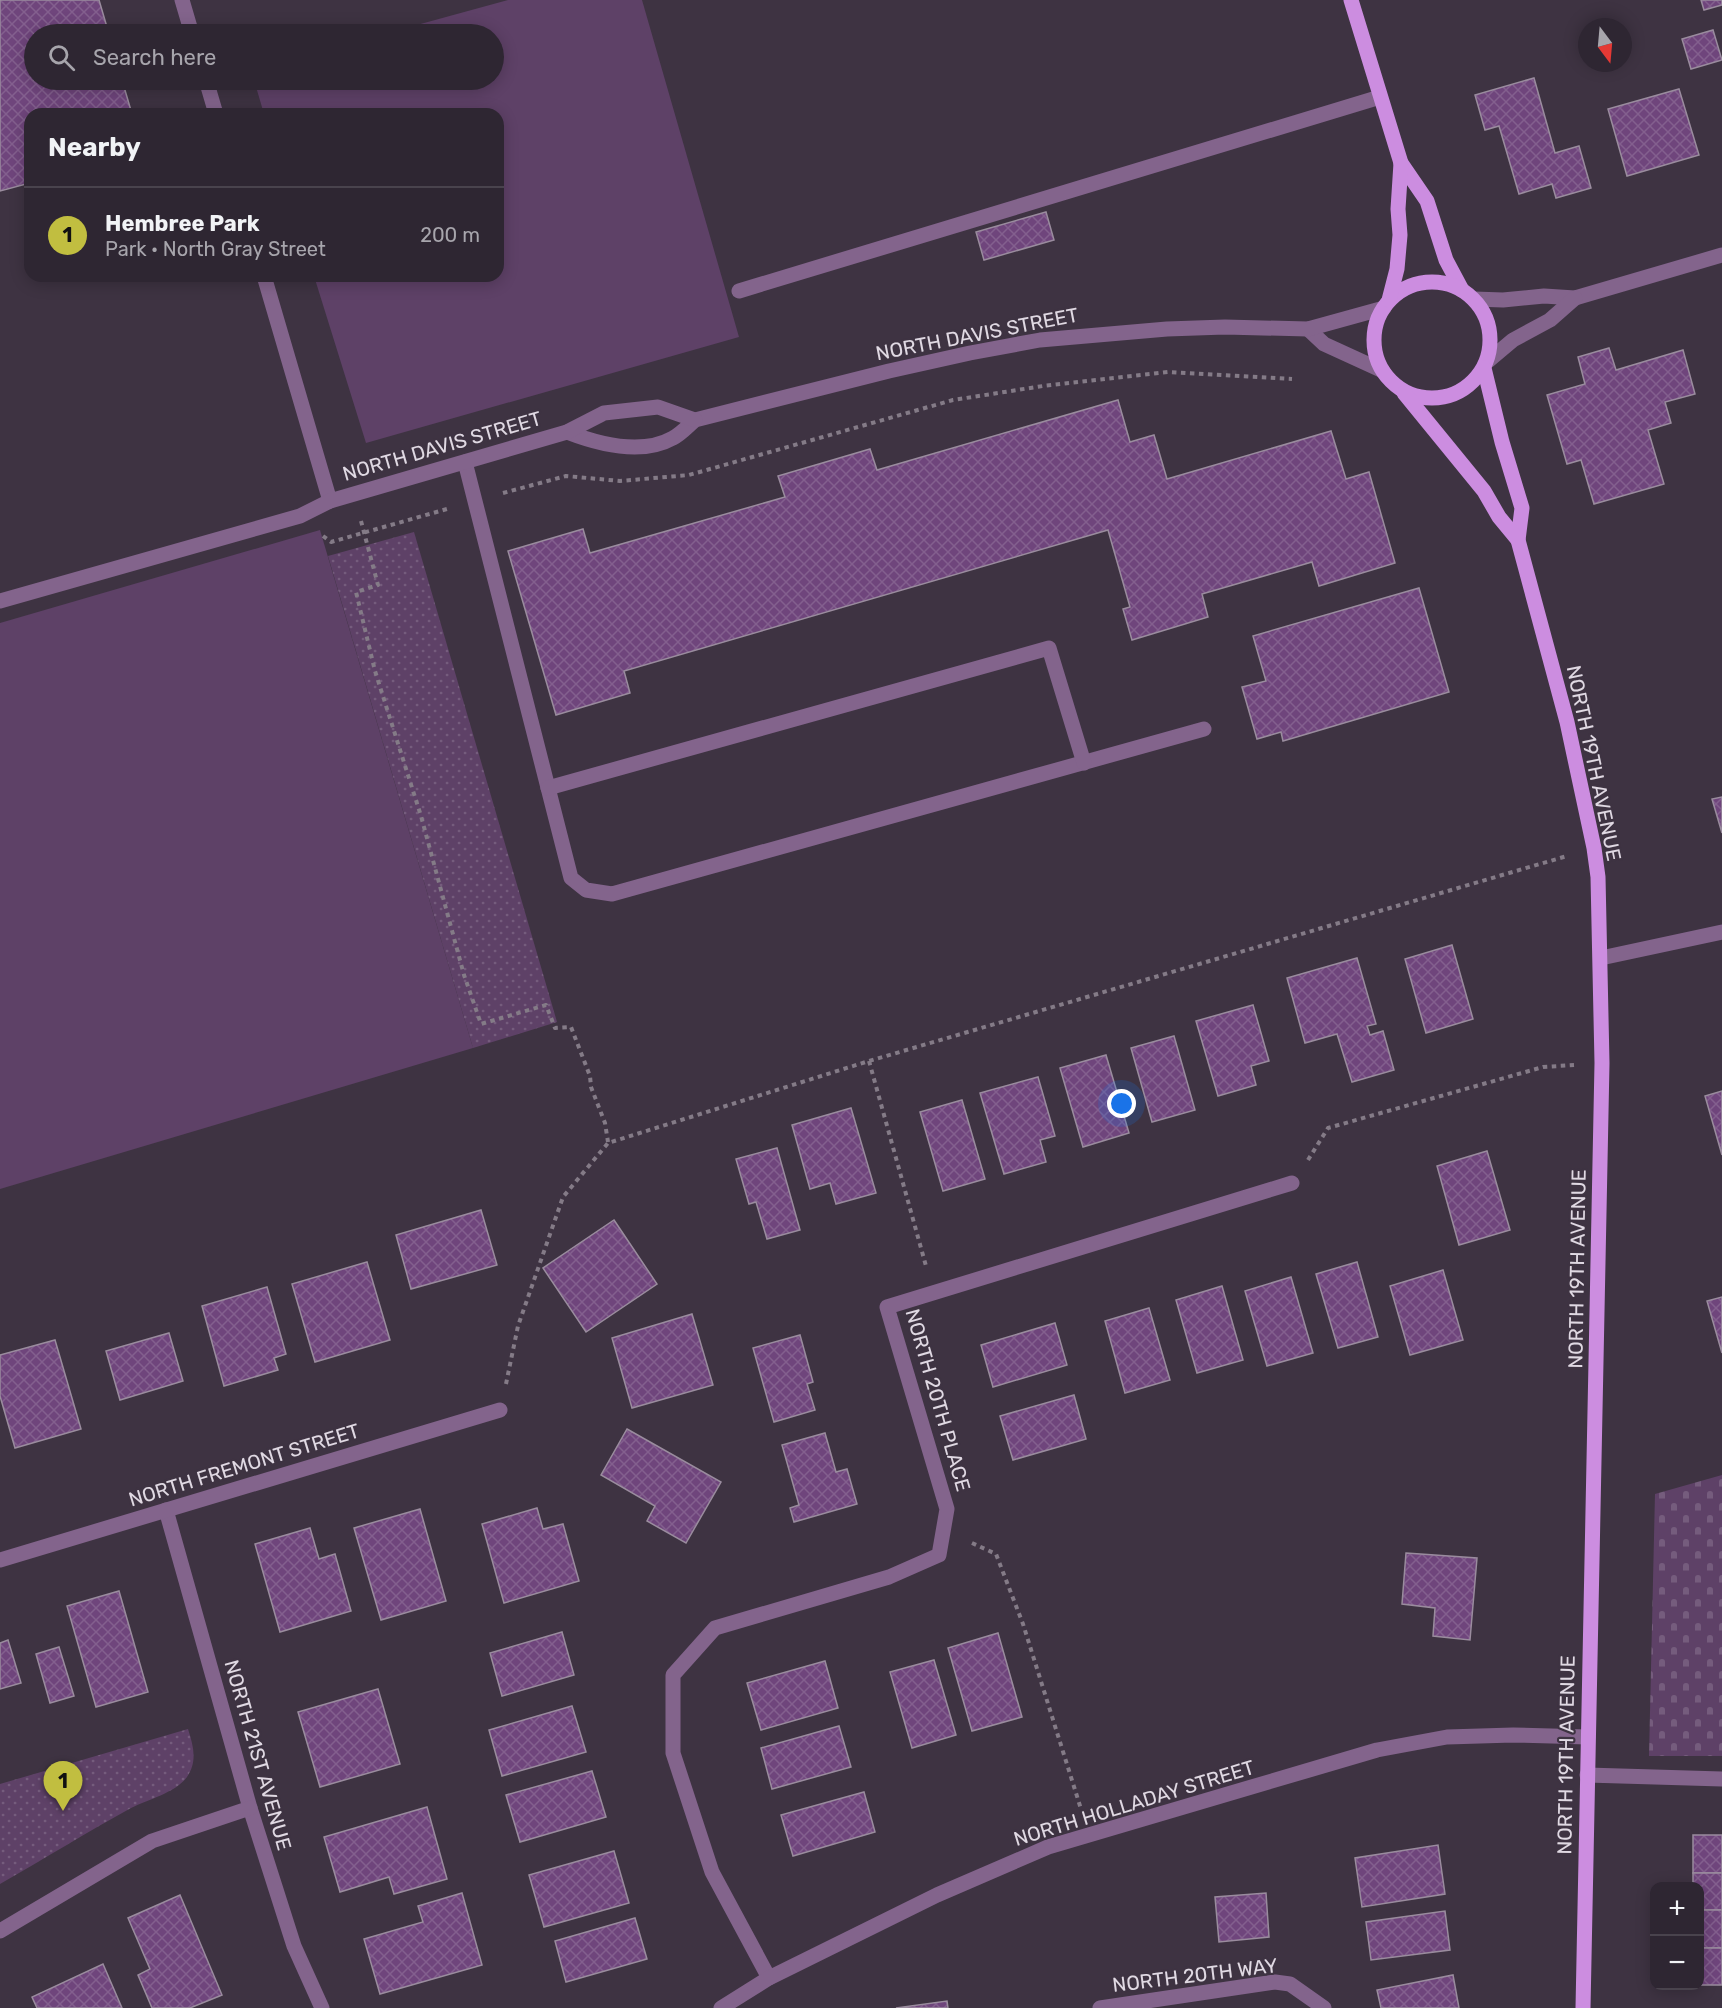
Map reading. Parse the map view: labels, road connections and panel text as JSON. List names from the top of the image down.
{
  "streets": {
    "main road": ["NORTH 19TH AVENUE"],
    "street": [
      "NORTH DAVIS STREET",
      "NORTH 20TH PLACE",
      "NORTH FREMONT STREET",
      "NORTH 21ST AVENUE",
      "NORTH HOLLADAY STREET",
      "NORTH 20TH WAY"
    ]
  },
  "crossings": [
    ["NORTH DAVIS STREET", "NORTH 19TH AVENUE"],
    ["NORTH 19TH AVENUE", "NORTH HOLLADAY STREET"],
    ["NORTH 20TH PLACE", "NORTH HOLLADAY STREET"],
    ["NORTH FREMONT STREET", "NORTH 21ST AVENUE"]
  ],
  "north": "bottom",
  "page": {
    "search": "Search here",
    "heading": "Nearby",
    "list": [
      {
        "mark": "1",
        "name": "Hembree Park",
        "note": "Park · North Gray Street",
        "value": "200 m"
      }
    ],
    "pins": "1",
    "map_buttons": ["+", "−"]
  }
}
